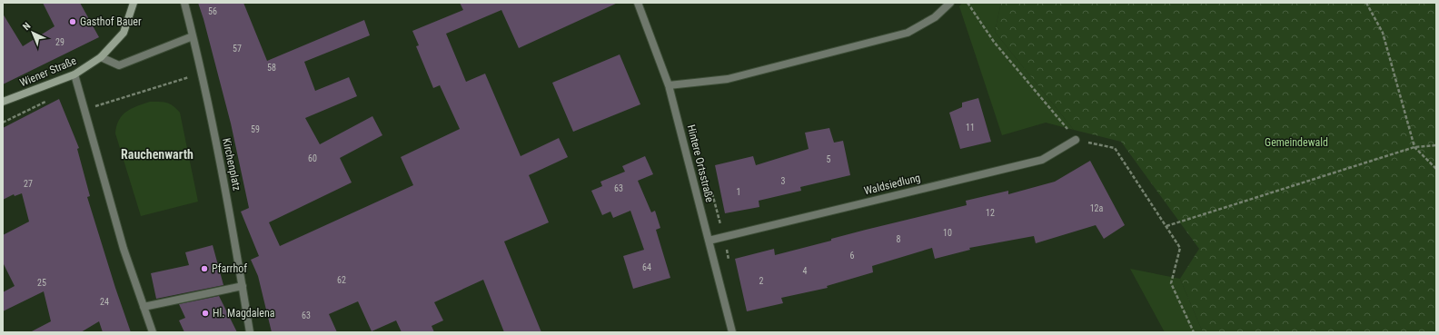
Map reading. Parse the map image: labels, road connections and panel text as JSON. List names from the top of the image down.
{
  "streets": {
    "main road": ["Wiener Straße"],
    "street": ["Hintere Ortsstraße", "Kirchenplatz", "Waldsiedlung"]
  },
  "crossings": [
    ["Hintere Ortsstraße", "Waldsiedlung"]
  ],
  "districts": ["Rauchenwarth"],
  "parks": ["Gemeindewald"],
  "places": ["Gasthof Bauer", "Pfarrhof", "Hl. Magdalena"],
  "house_numbers": [
    "56",
    "29",
    "57",
    "58",
    "11",
    "59",
    "60",
    "5",
    "3",
    "27",
    "63",
    "1",
    "12a",
    "12",
    "10",
    "8",
    "6",
    "64",
    "4",
    "62",
    "2",
    "25",
    "24",
    "63"
  ],
  "north": "top left"
}
